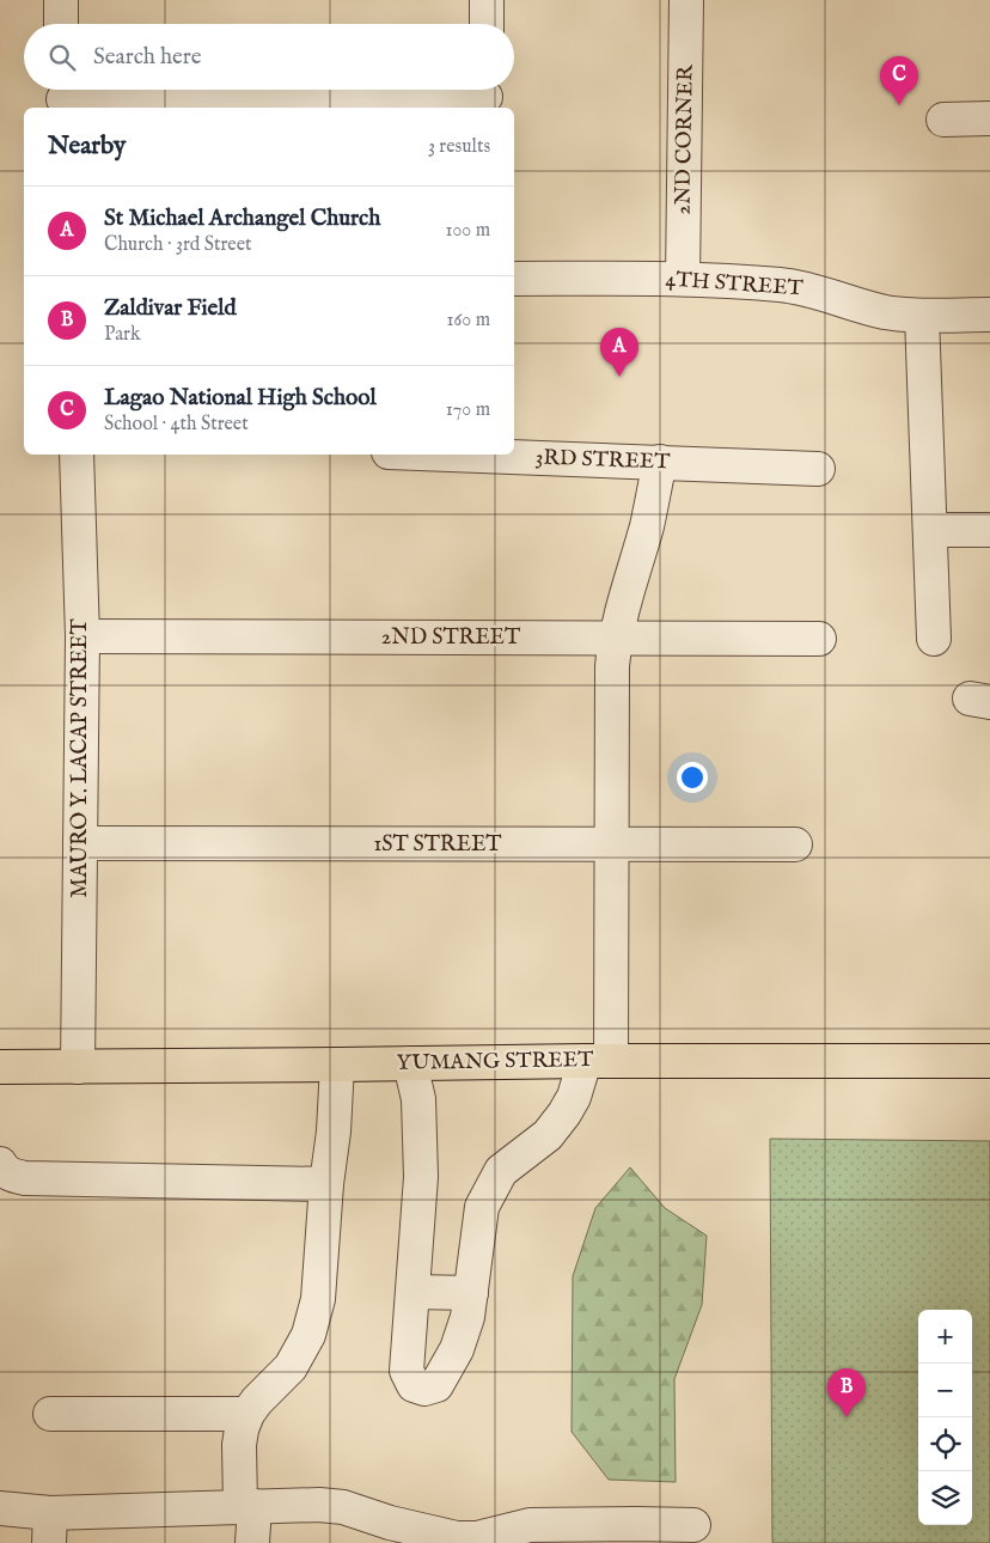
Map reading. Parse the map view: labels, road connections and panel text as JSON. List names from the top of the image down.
{
  "streets": {
    "main road": ["YUMANG STREET"],
    "street": [
      "2ND CORNER",
      "4TH STREET",
      "3RD STREET",
      "2ND STREET",
      "MAURO Y. LACAP STREET",
      "1ST STREET"
    ]
  },
  "crossings": [
    ["2ND CORNER", "4TH STREET"],
    ["2ND STREET", "MAURO Y. LACAP STREET"],
    ["MAURO Y. LACAP STREET", "1ST STREET"],
    ["MAURO Y. LACAP STREET", "YUMANG STREET"]
  ],
  "page": {
    "search": "Search here",
    "pins": ["C", "A", "B"],
    "heading": ["Nearby", "3 results"],
    "list": [
      {
        "mark": "A",
        "name": "St Michael Archangel Church",
        "note": "Church · 3rd Street",
        "value": "100 m"
      },
      {
        "mark": "B",
        "name": "Zaldivar Field",
        "note": "Park",
        "value": "160 m"
      },
      {
        "mark": "C",
        "name": "Lagao National High School",
        "note": "School · 4th Street",
        "value": "170 m"
      }
    ],
    "map_buttons": ["+", "−"]
  }
}
